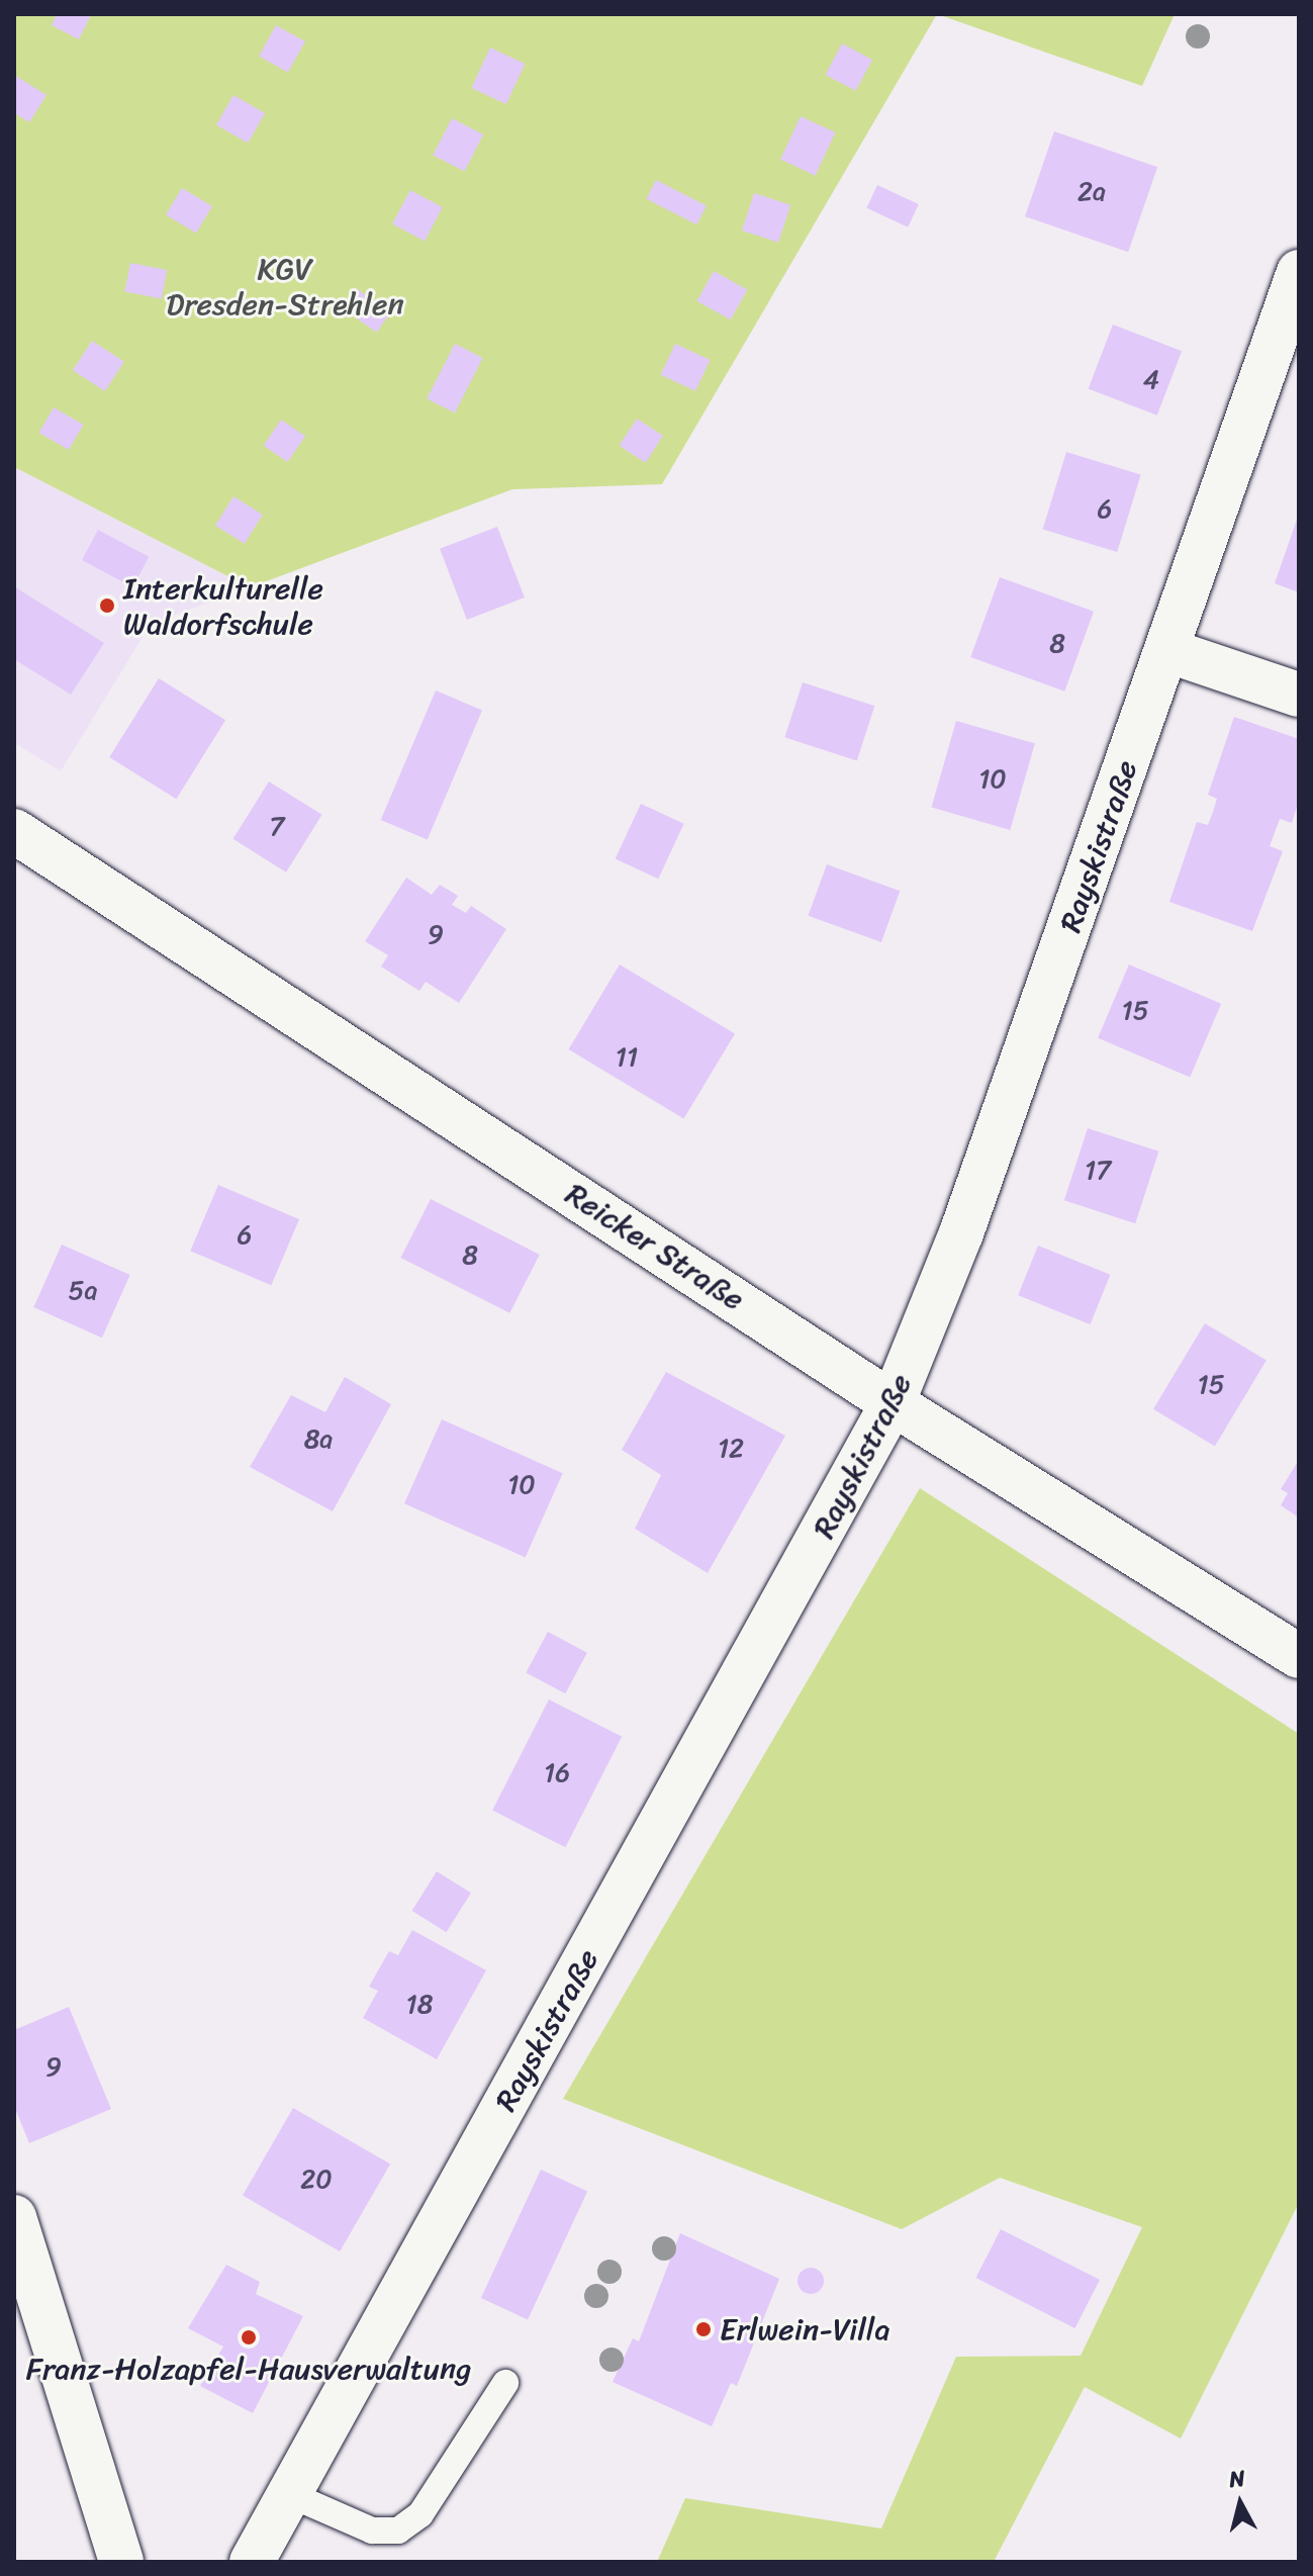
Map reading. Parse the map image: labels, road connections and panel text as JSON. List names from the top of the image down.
{
  "streets": {
    "street": ["Rayskistraße", "Reicker Straße"]
  },
  "crossings": [
    ["Rayskistraße", "Reicker Straße"]
  ],
  "parks": ["KGV Dresden-Strehlen"],
  "places": ["Interkulturelle Waldorfschule", "Erlwein-Villa", "Franz-Holzapfel-Hausverwaltung"],
  "house_numbers": [
    "2a",
    "4",
    "6",
    "8",
    "10",
    "7",
    "9",
    "15",
    "11",
    "17",
    "6",
    "8",
    "5a",
    "15",
    "8a",
    "12",
    "10",
    "16",
    "18",
    "9",
    "20"
  ],
  "north": "top"
}
